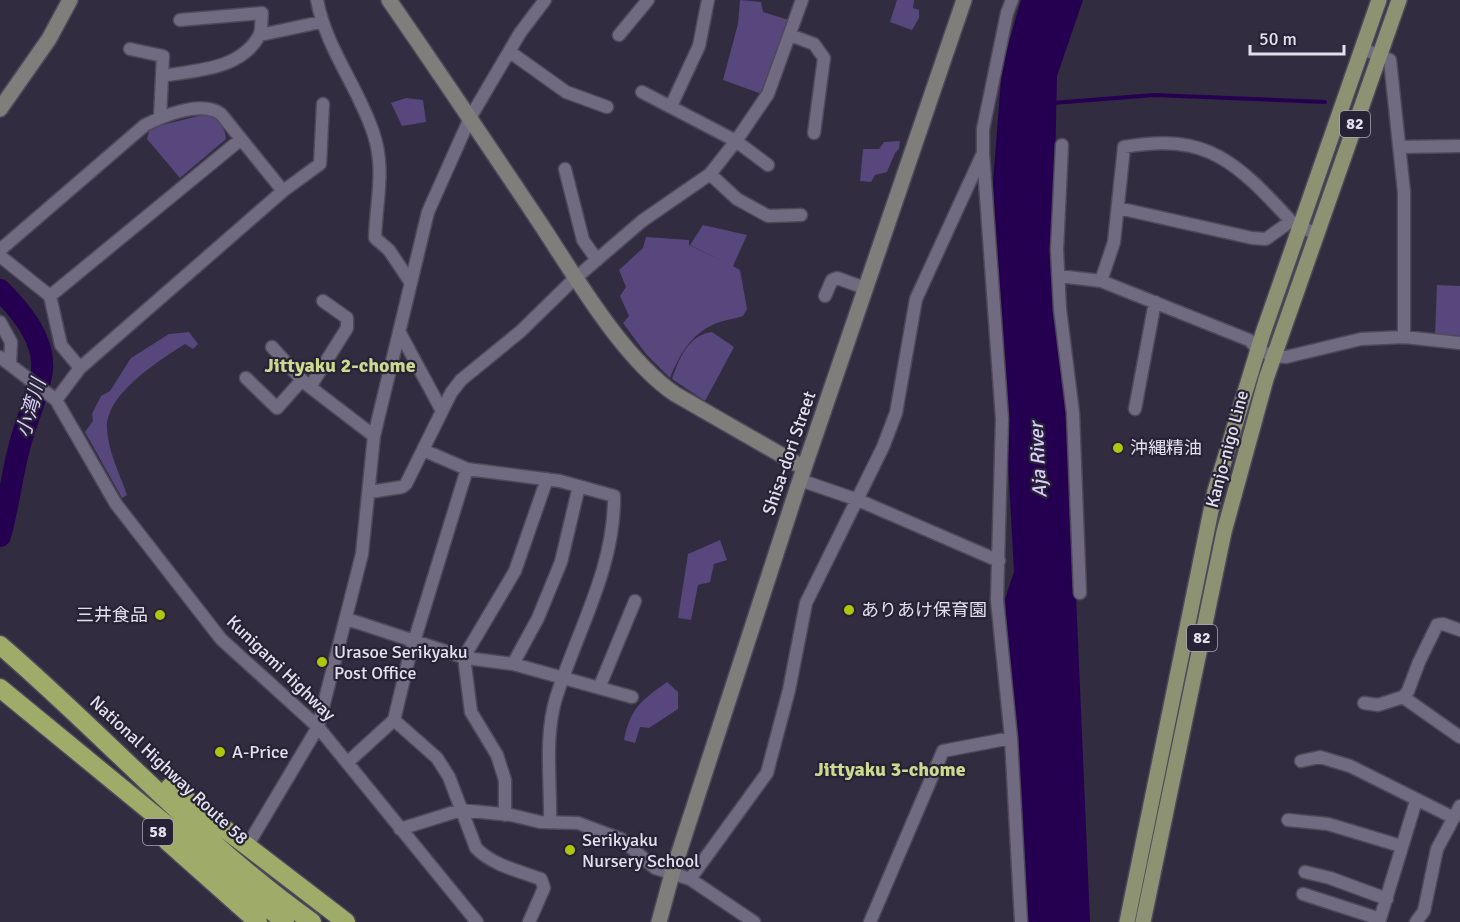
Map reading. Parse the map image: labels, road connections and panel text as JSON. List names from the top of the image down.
{
  "streets": {
    "highway": ["National Highway Route 58", "58"],
    "main road": ["82", "Kanjo-nigo Line"],
    "street": ["Shisa-dori Street", "Kunigami Highway"]
  },
  "crossings": [
    ["National Highway Route 58", "58"]
  ],
  "districts": ["Jittyaku 2-chome", "Jittyaku 3-chome"],
  "water": ["小湾川", "Aja River"],
  "places": [
    "沖縄精油",
    "ありあけ保育園",
    "三井食品",
    "Urasoe Serikyaku Post Office",
    "A-Price",
    "Serikyaku Nursery School"
  ],
  "scale_bar": "50 m"
}
